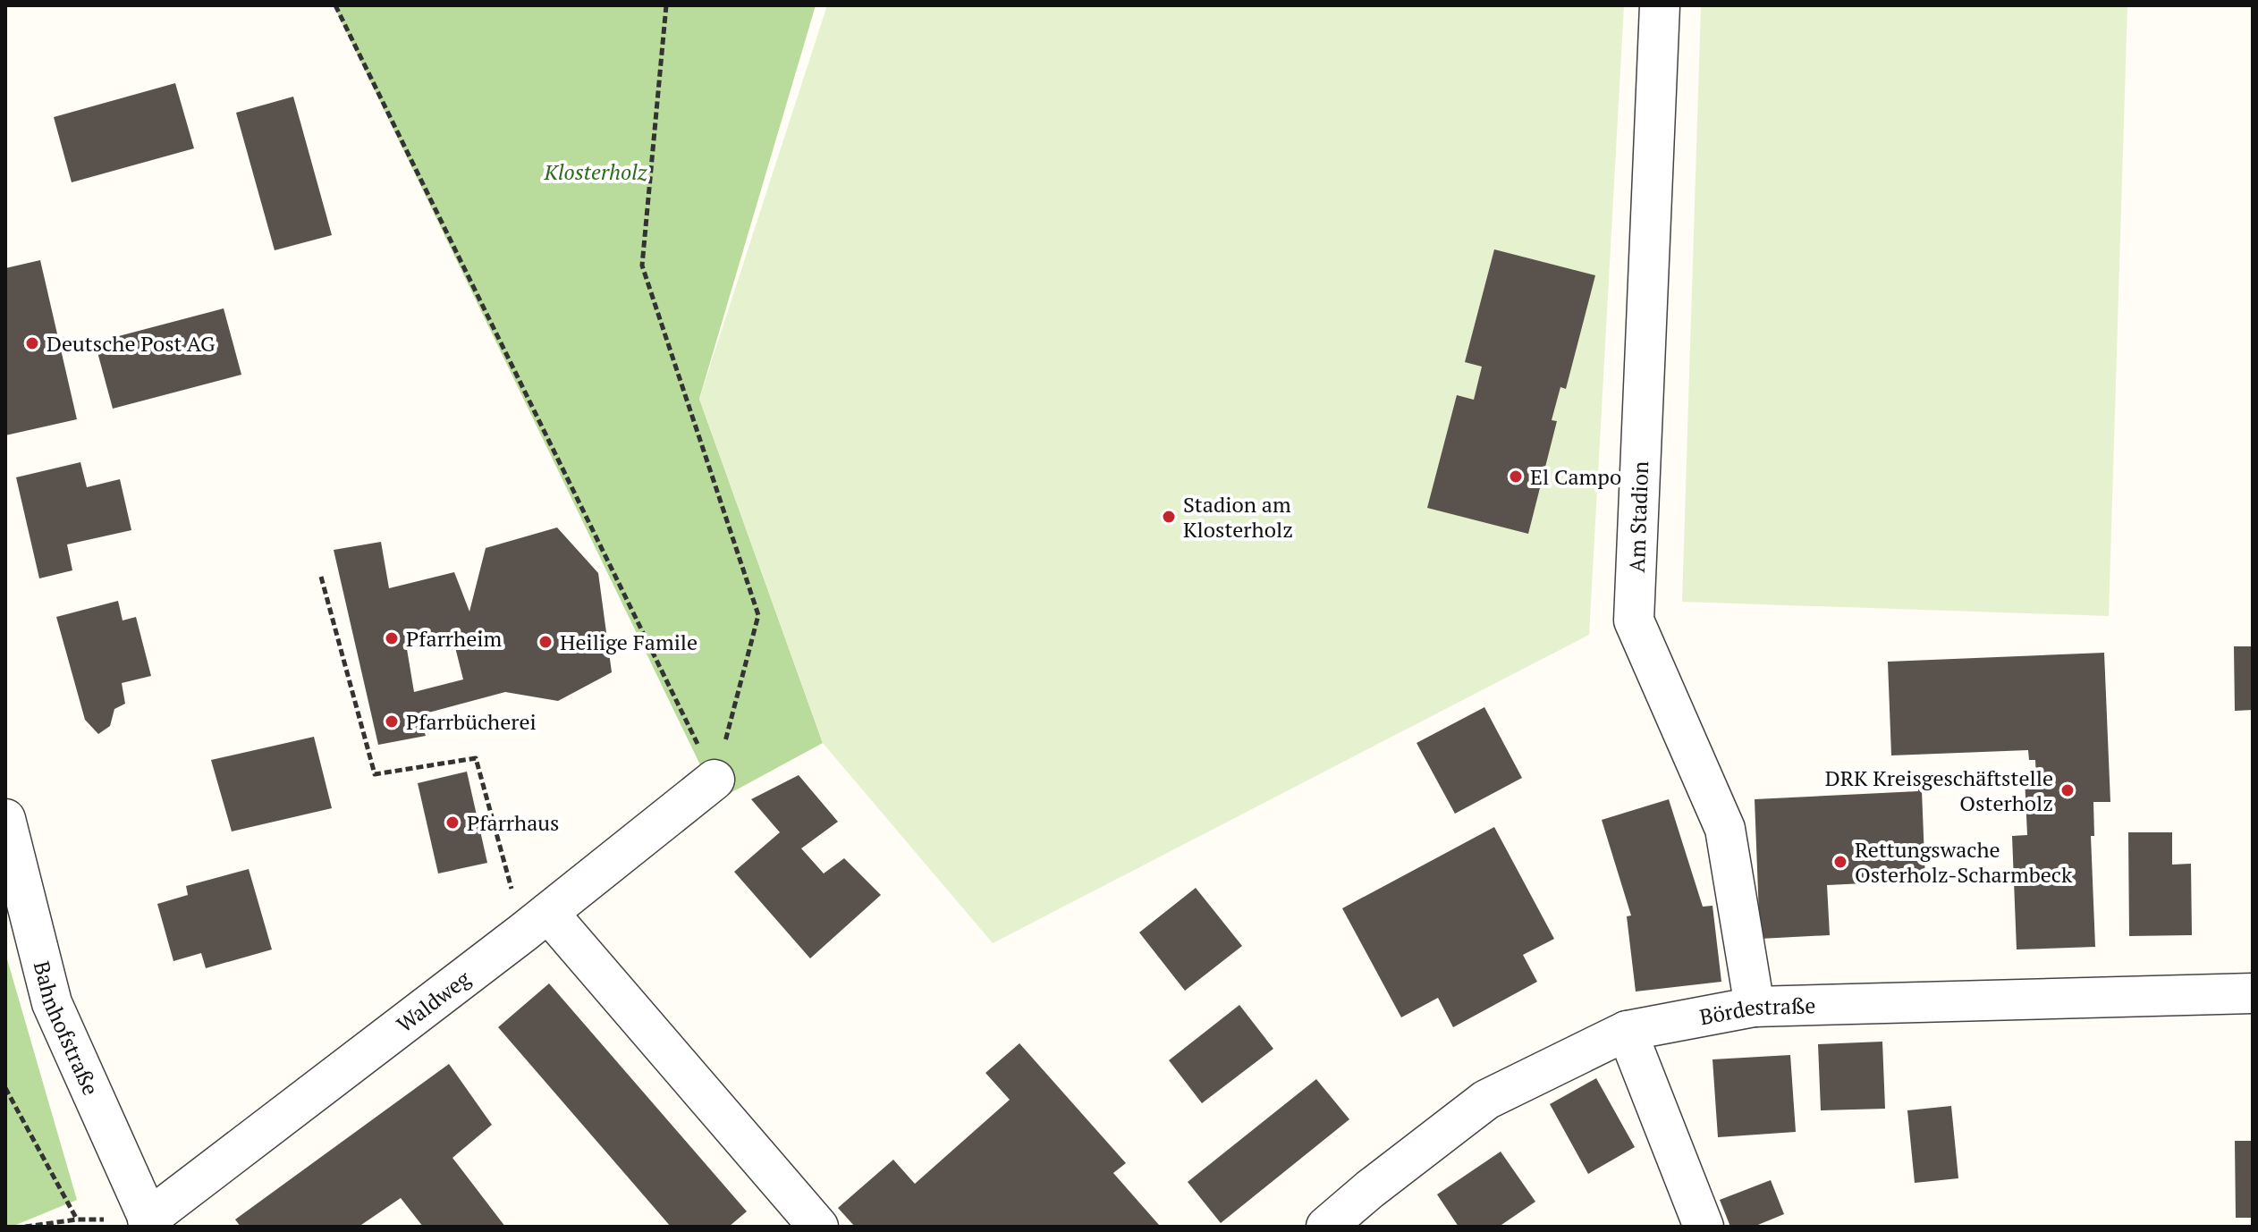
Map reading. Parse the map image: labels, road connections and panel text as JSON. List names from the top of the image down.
{
  "streets": {
    "street": [
      "Am Stadion",
      "Waldweg",
      "Bördestraße",
      "Bahnhofstraße"
    ]
  },
  "crossings": [
    ["Am Stadion", "Bördestraße"],
    ["Waldweg", "Bahnhofstraße"]
  ],
  "parks": ["Klosterholz"],
  "places": [
    "Deutsche Post AG",
    "El Campo",
    "Stadion am Klosterholz",
    "Pfarrheim",
    "Heilige Famile",
    "Pfarrbücherei",
    "DRK Kreisgeschäftstelle Osterholz",
    "Pfarrhaus",
    "Rettungswache Osterholz-Scharmbeck"
  ]
}
